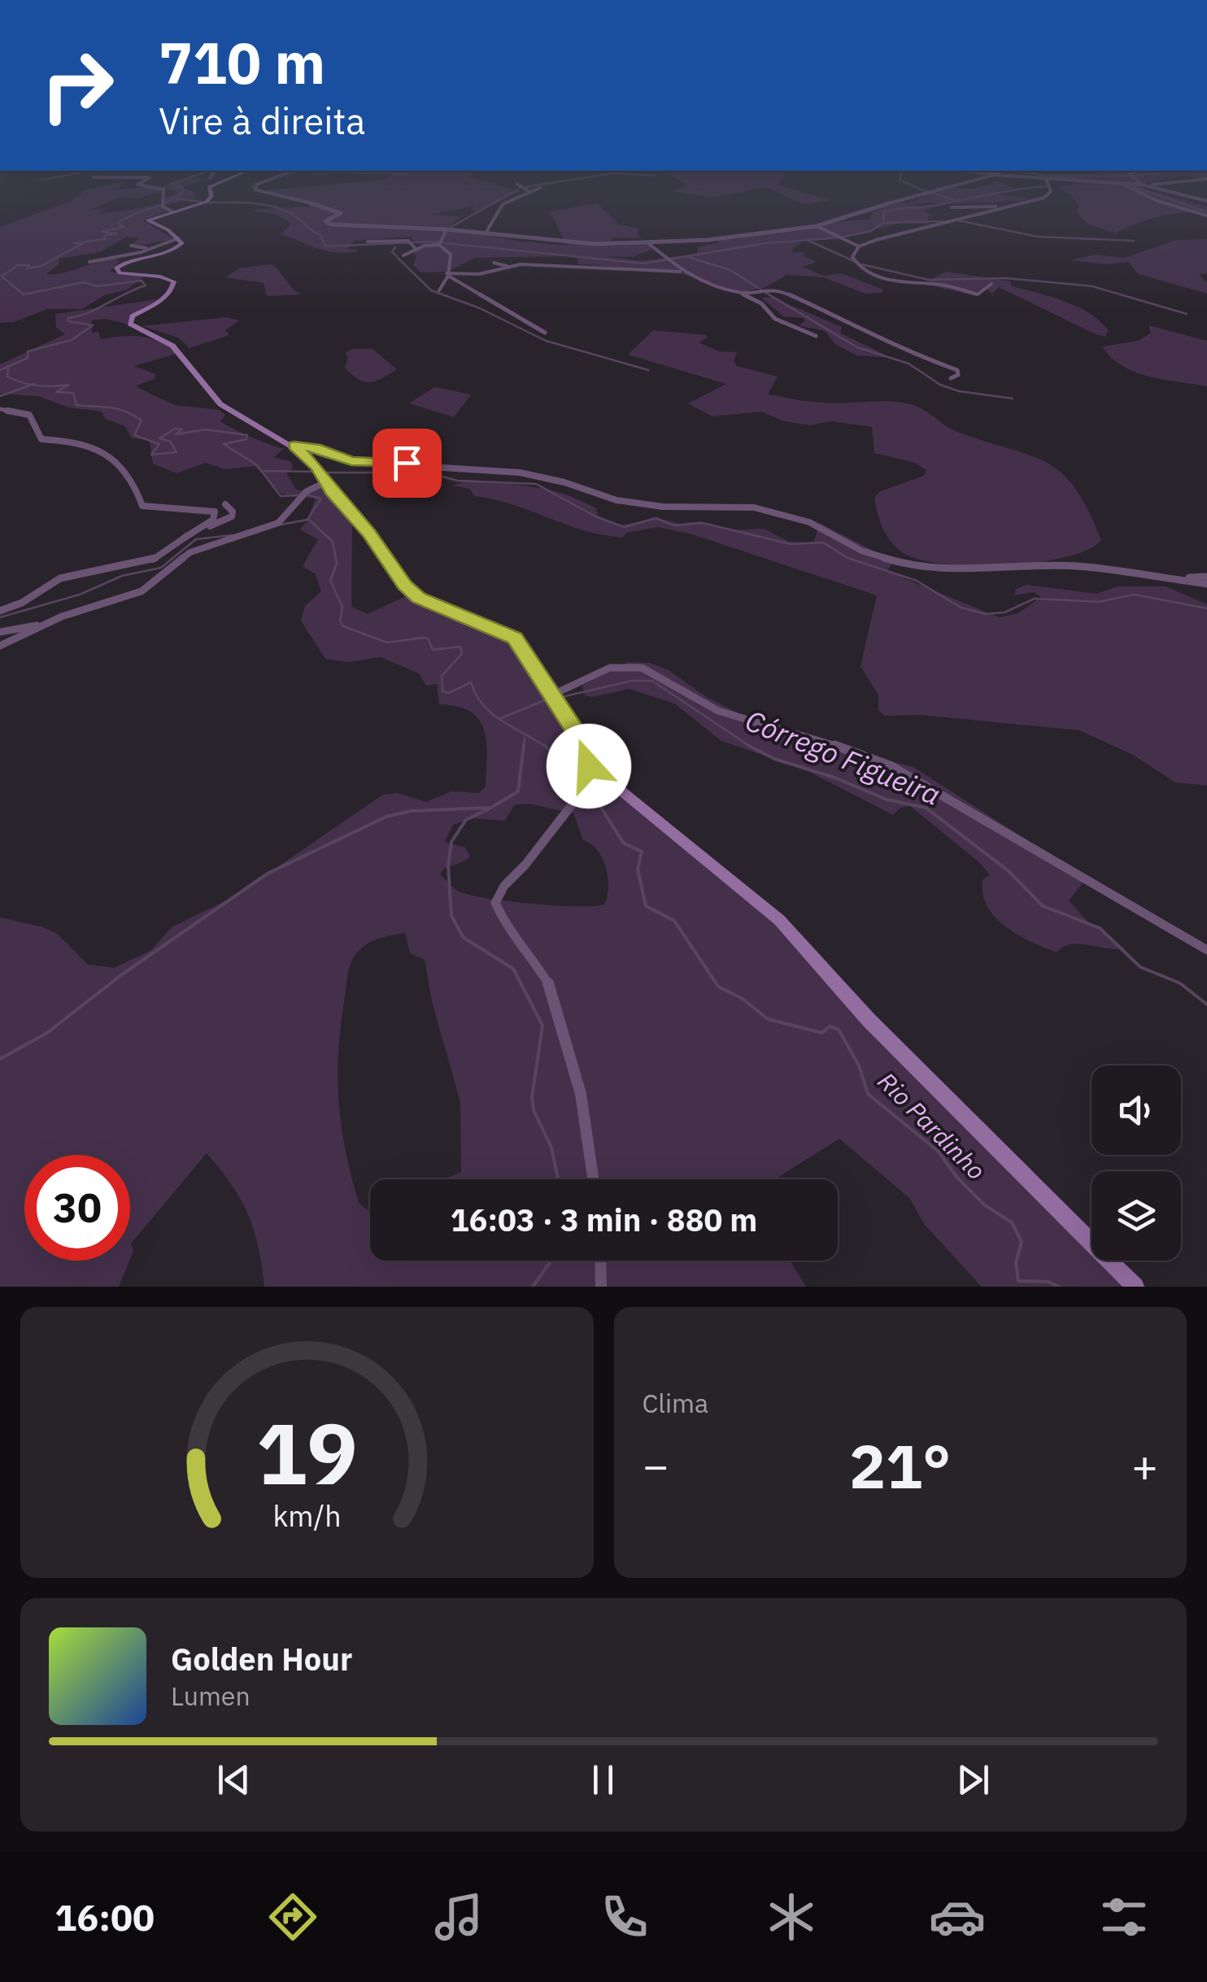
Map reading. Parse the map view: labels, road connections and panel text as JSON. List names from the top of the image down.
{
  "water": ["Córrego Figueira", "Rio Pardinho"],
  "page": {
    "turn": ["710 m", "Vire à direita"],
    "limit": "30",
    "trip": "16:03 · 3 min · 880 m",
    "tile": "Clima",
    "heat": ["−", "21°", "+"],
    "song": ["Golden Hour", "Lumen"],
    "tabs": "16:00",
    "gauge": ["19", "km/h"]
  }
}
